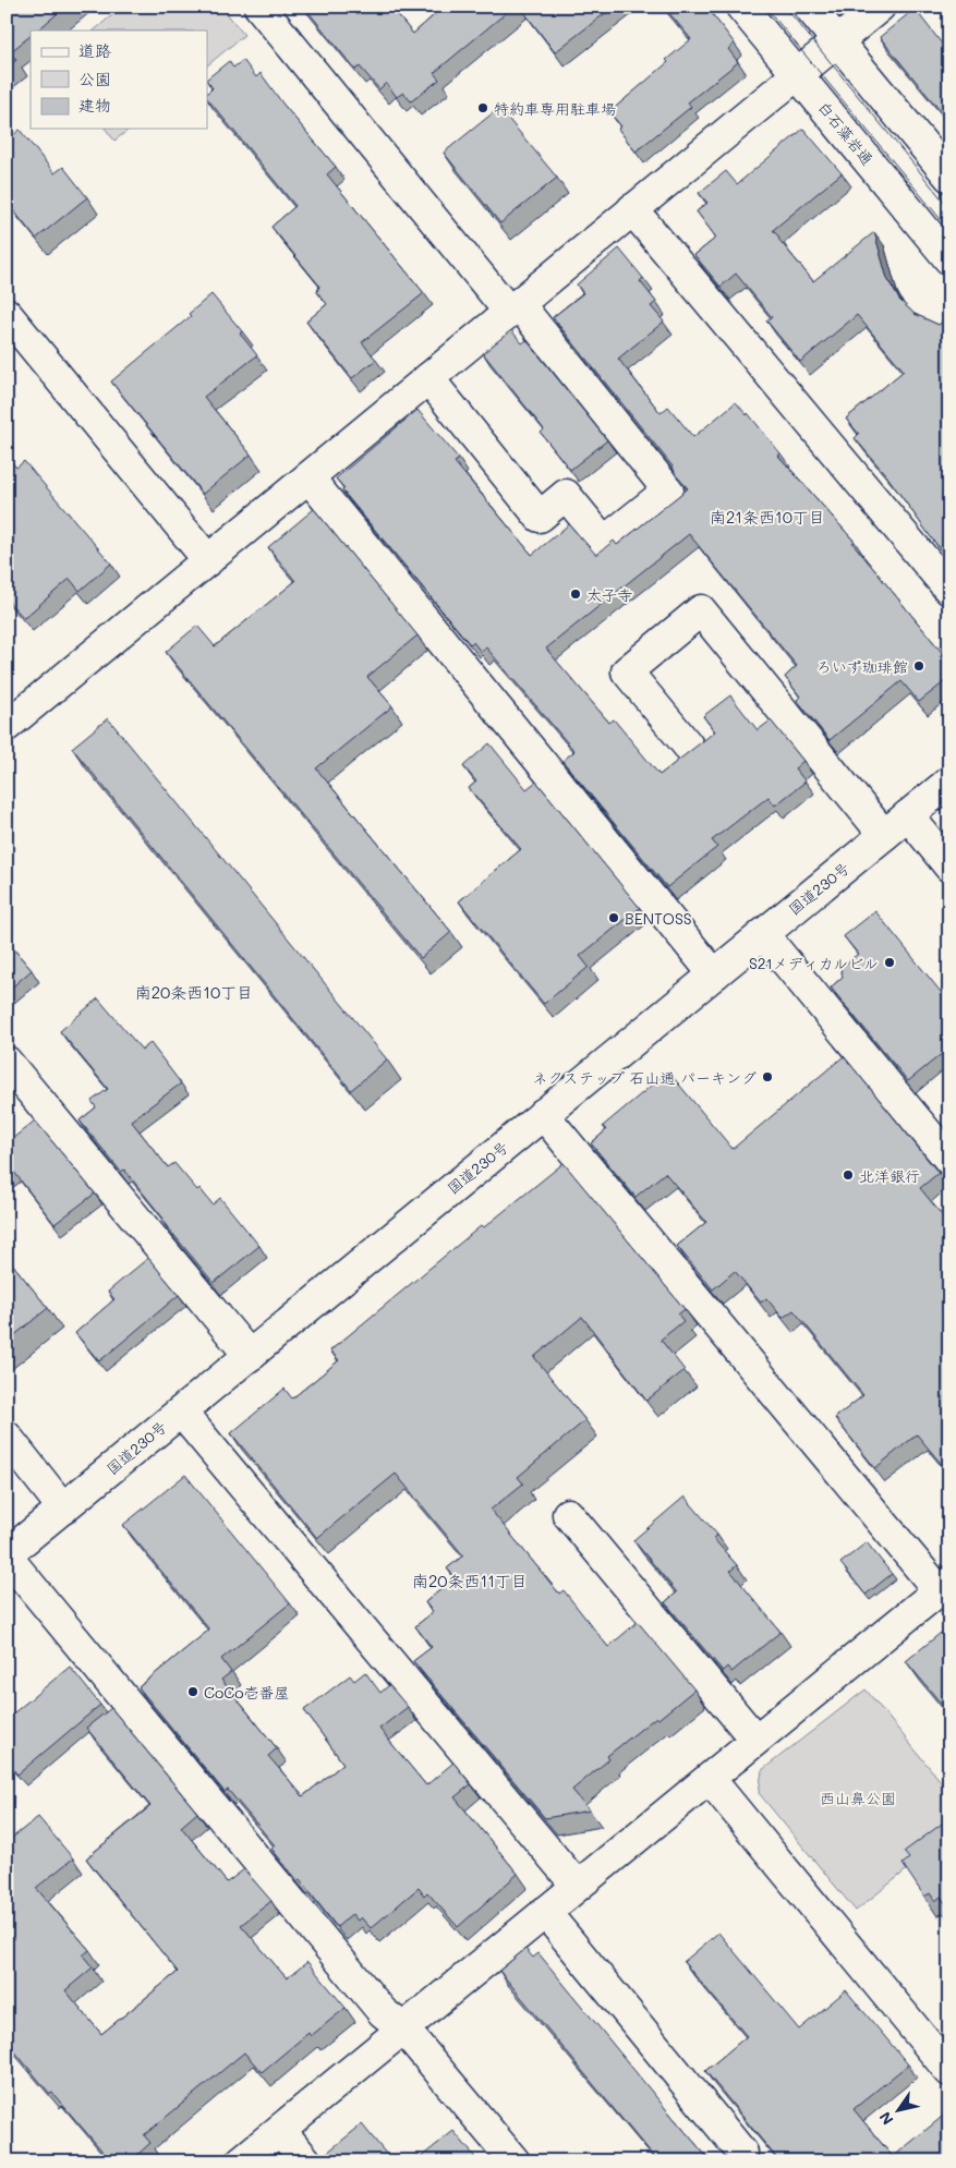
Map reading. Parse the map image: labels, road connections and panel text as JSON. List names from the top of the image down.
{
  "streets": {
    "main road": ["白石藻岩通", "国道230号"]
  },
  "districts": ["南21条西10丁目", "南20条西10丁目", "南20条西11丁目"],
  "parks": ["西山鼻公園"],
  "places": [
    "特約車専用駐車場",
    "太子寺",
    "ろいず珈琲館",
    "BENTOSS",
    "S21メディカルビル",
    "ネクステップ 石山通 パーキング",
    "北洋銀行",
    "CoCo壱番屋"
  ],
  "legend": ["道路", "公園", "建物"],
  "north": "bottom left"
}
